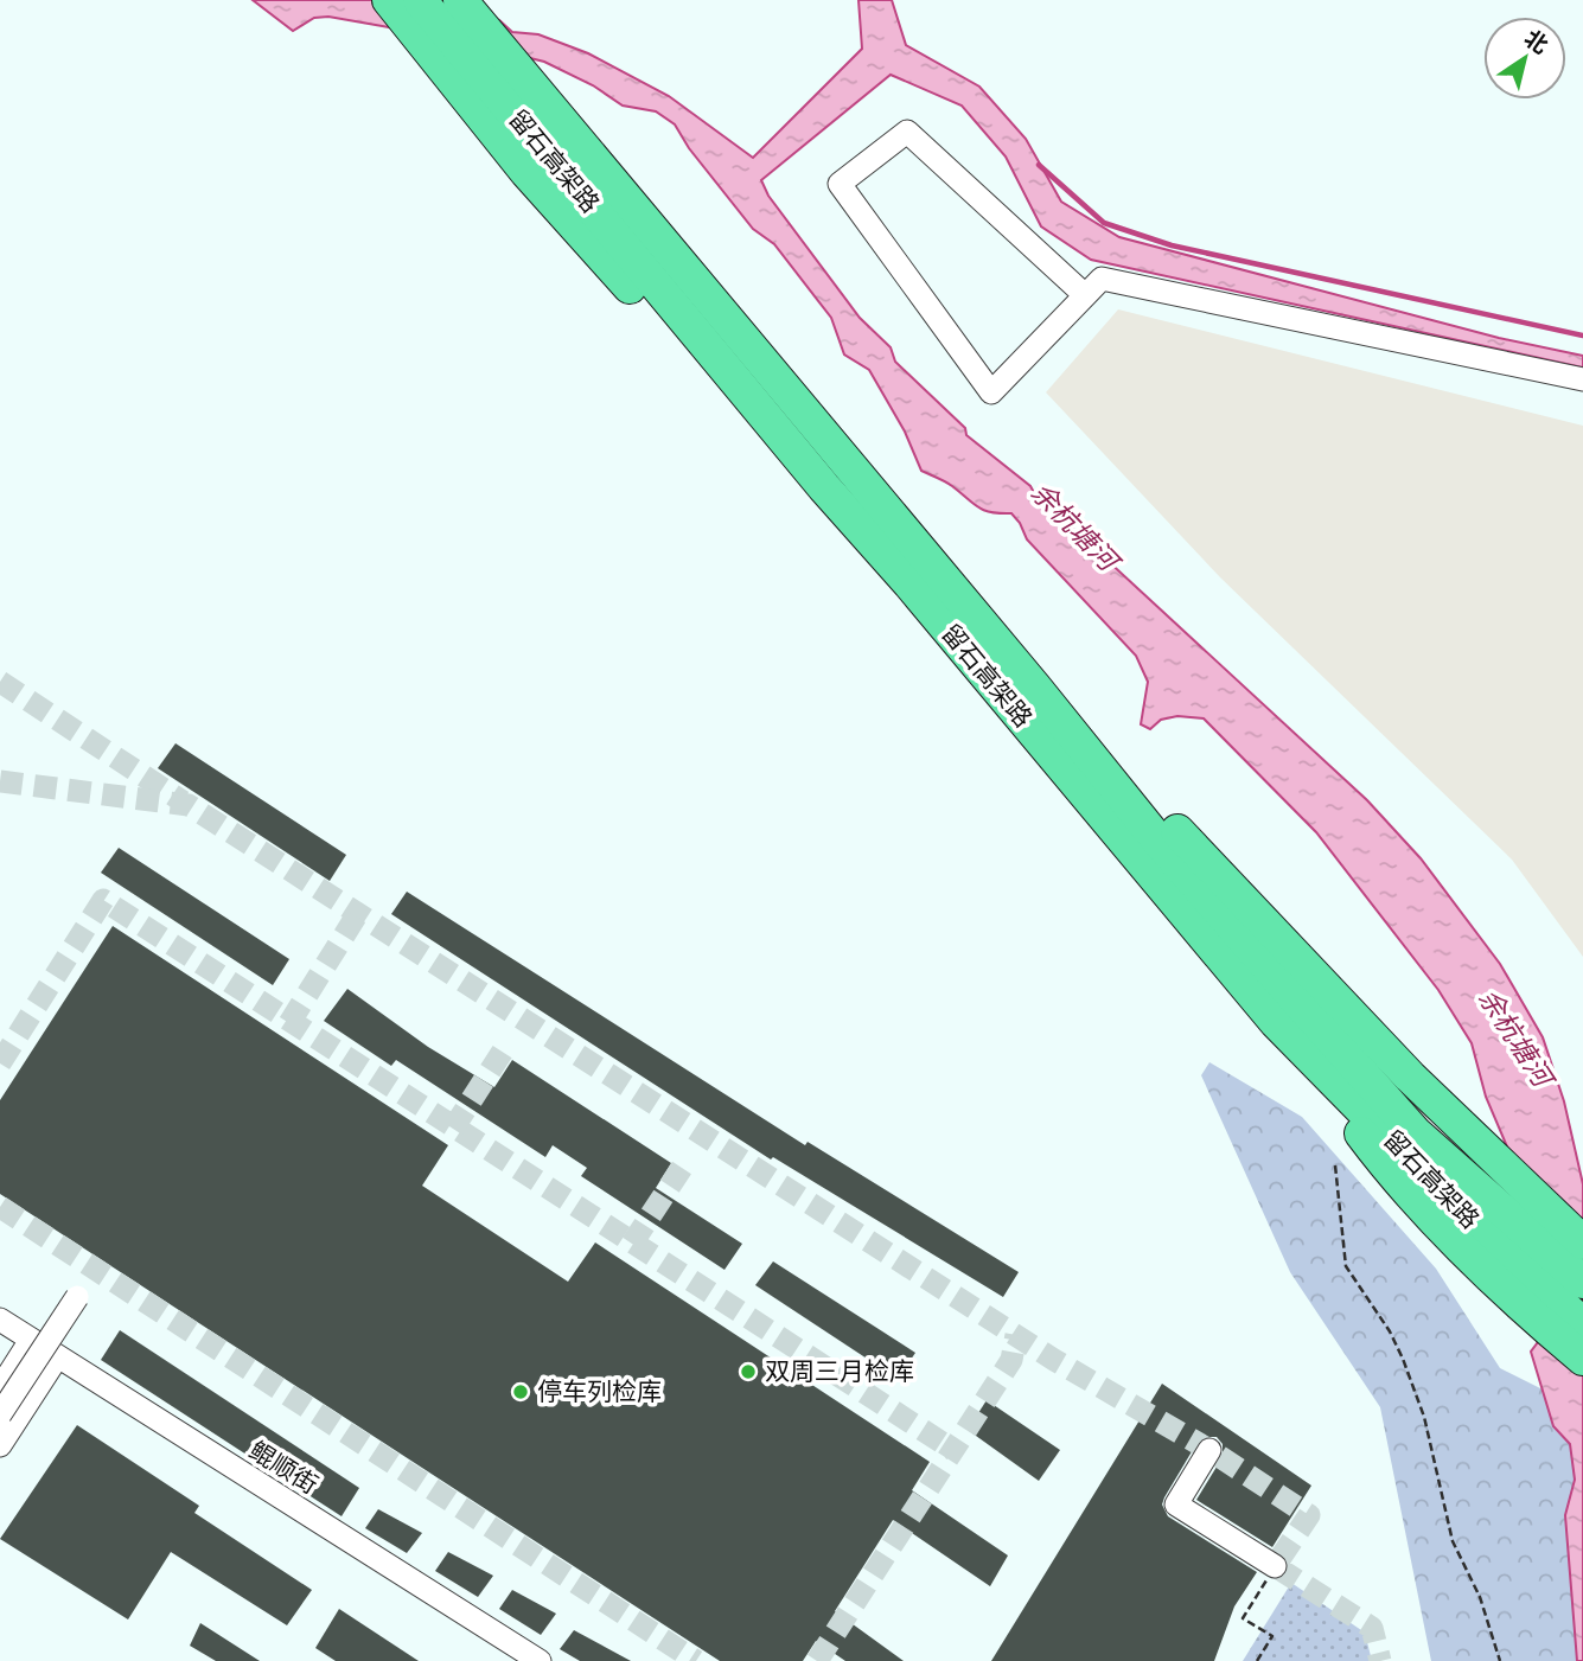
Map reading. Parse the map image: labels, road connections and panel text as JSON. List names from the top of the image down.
{
  "streets": {
    "highway": ["留石高架路"],
    "street": ["鲲顺街"]
  },
  "water": ["余杭塘河"],
  "places": ["双周三月检库", "停车列检库"],
  "north": "top right"
}
